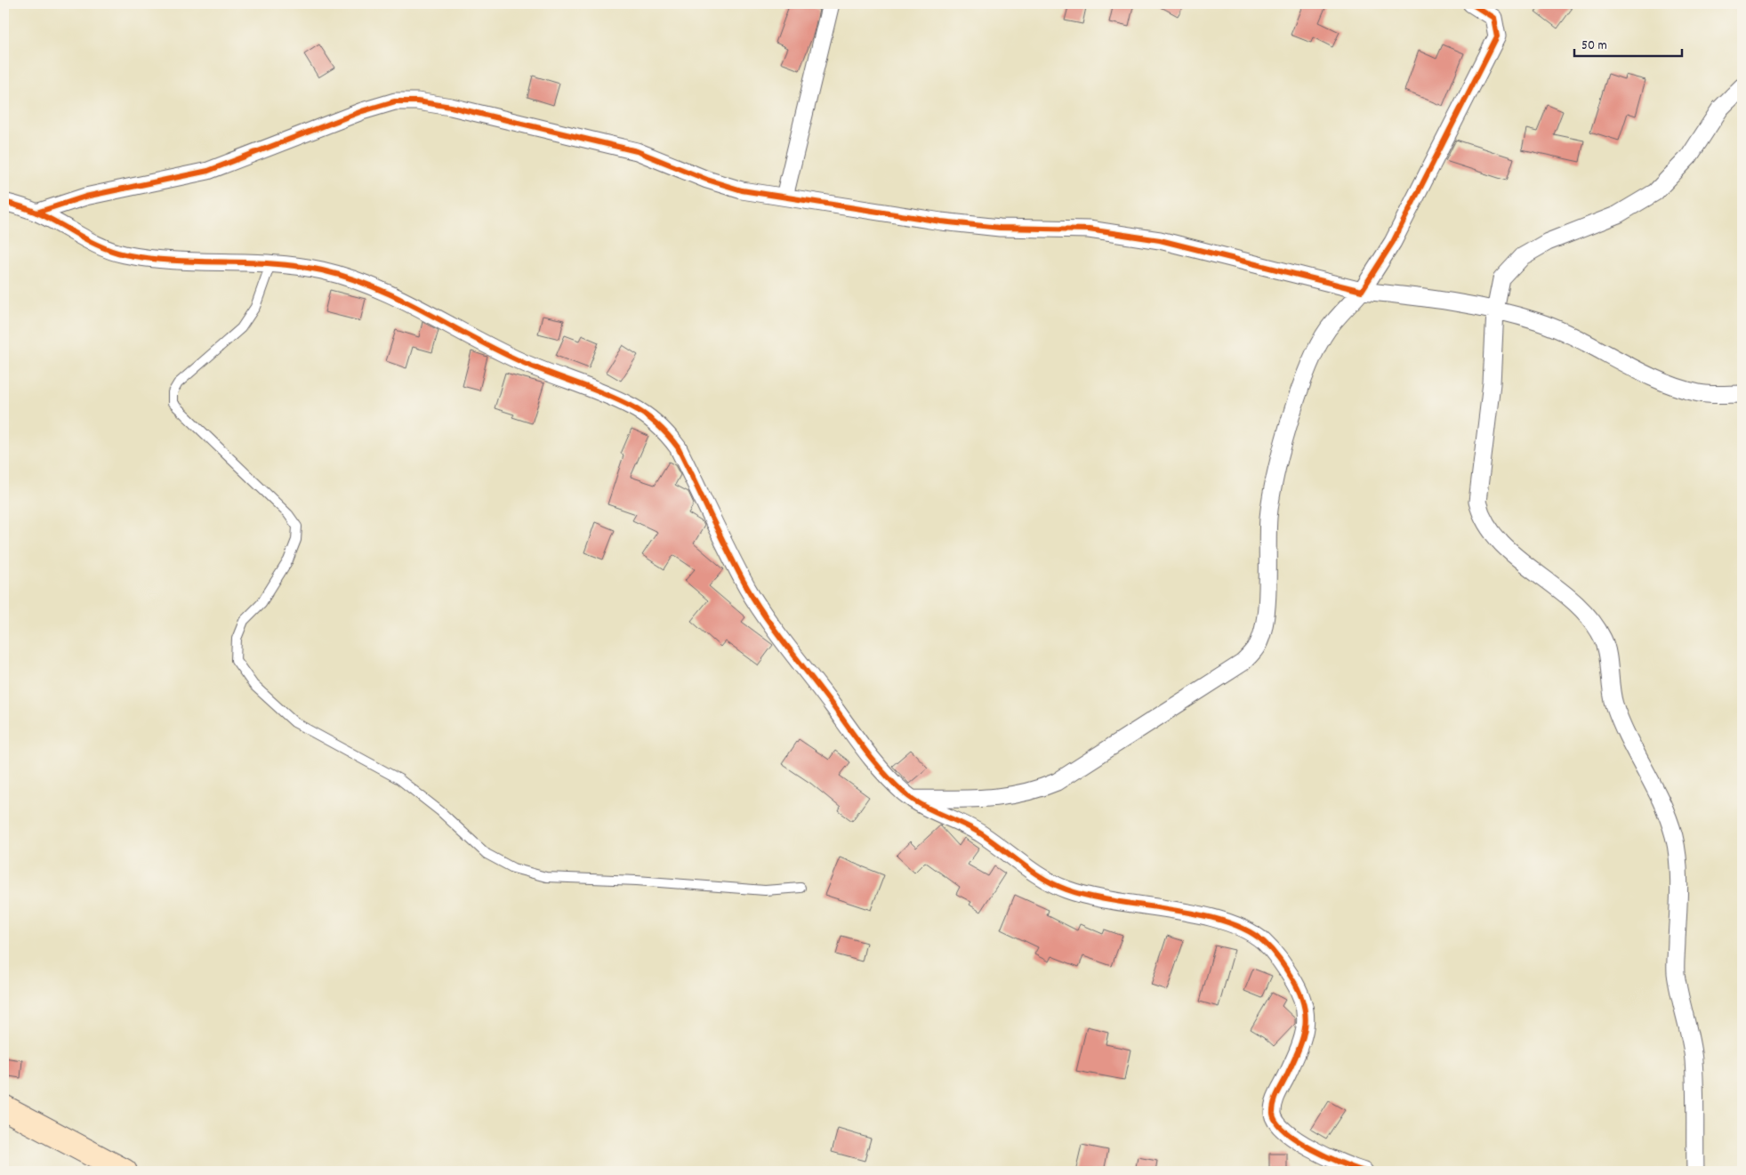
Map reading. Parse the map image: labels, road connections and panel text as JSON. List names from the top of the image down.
{
  "scale_bar": "50 m"
}
